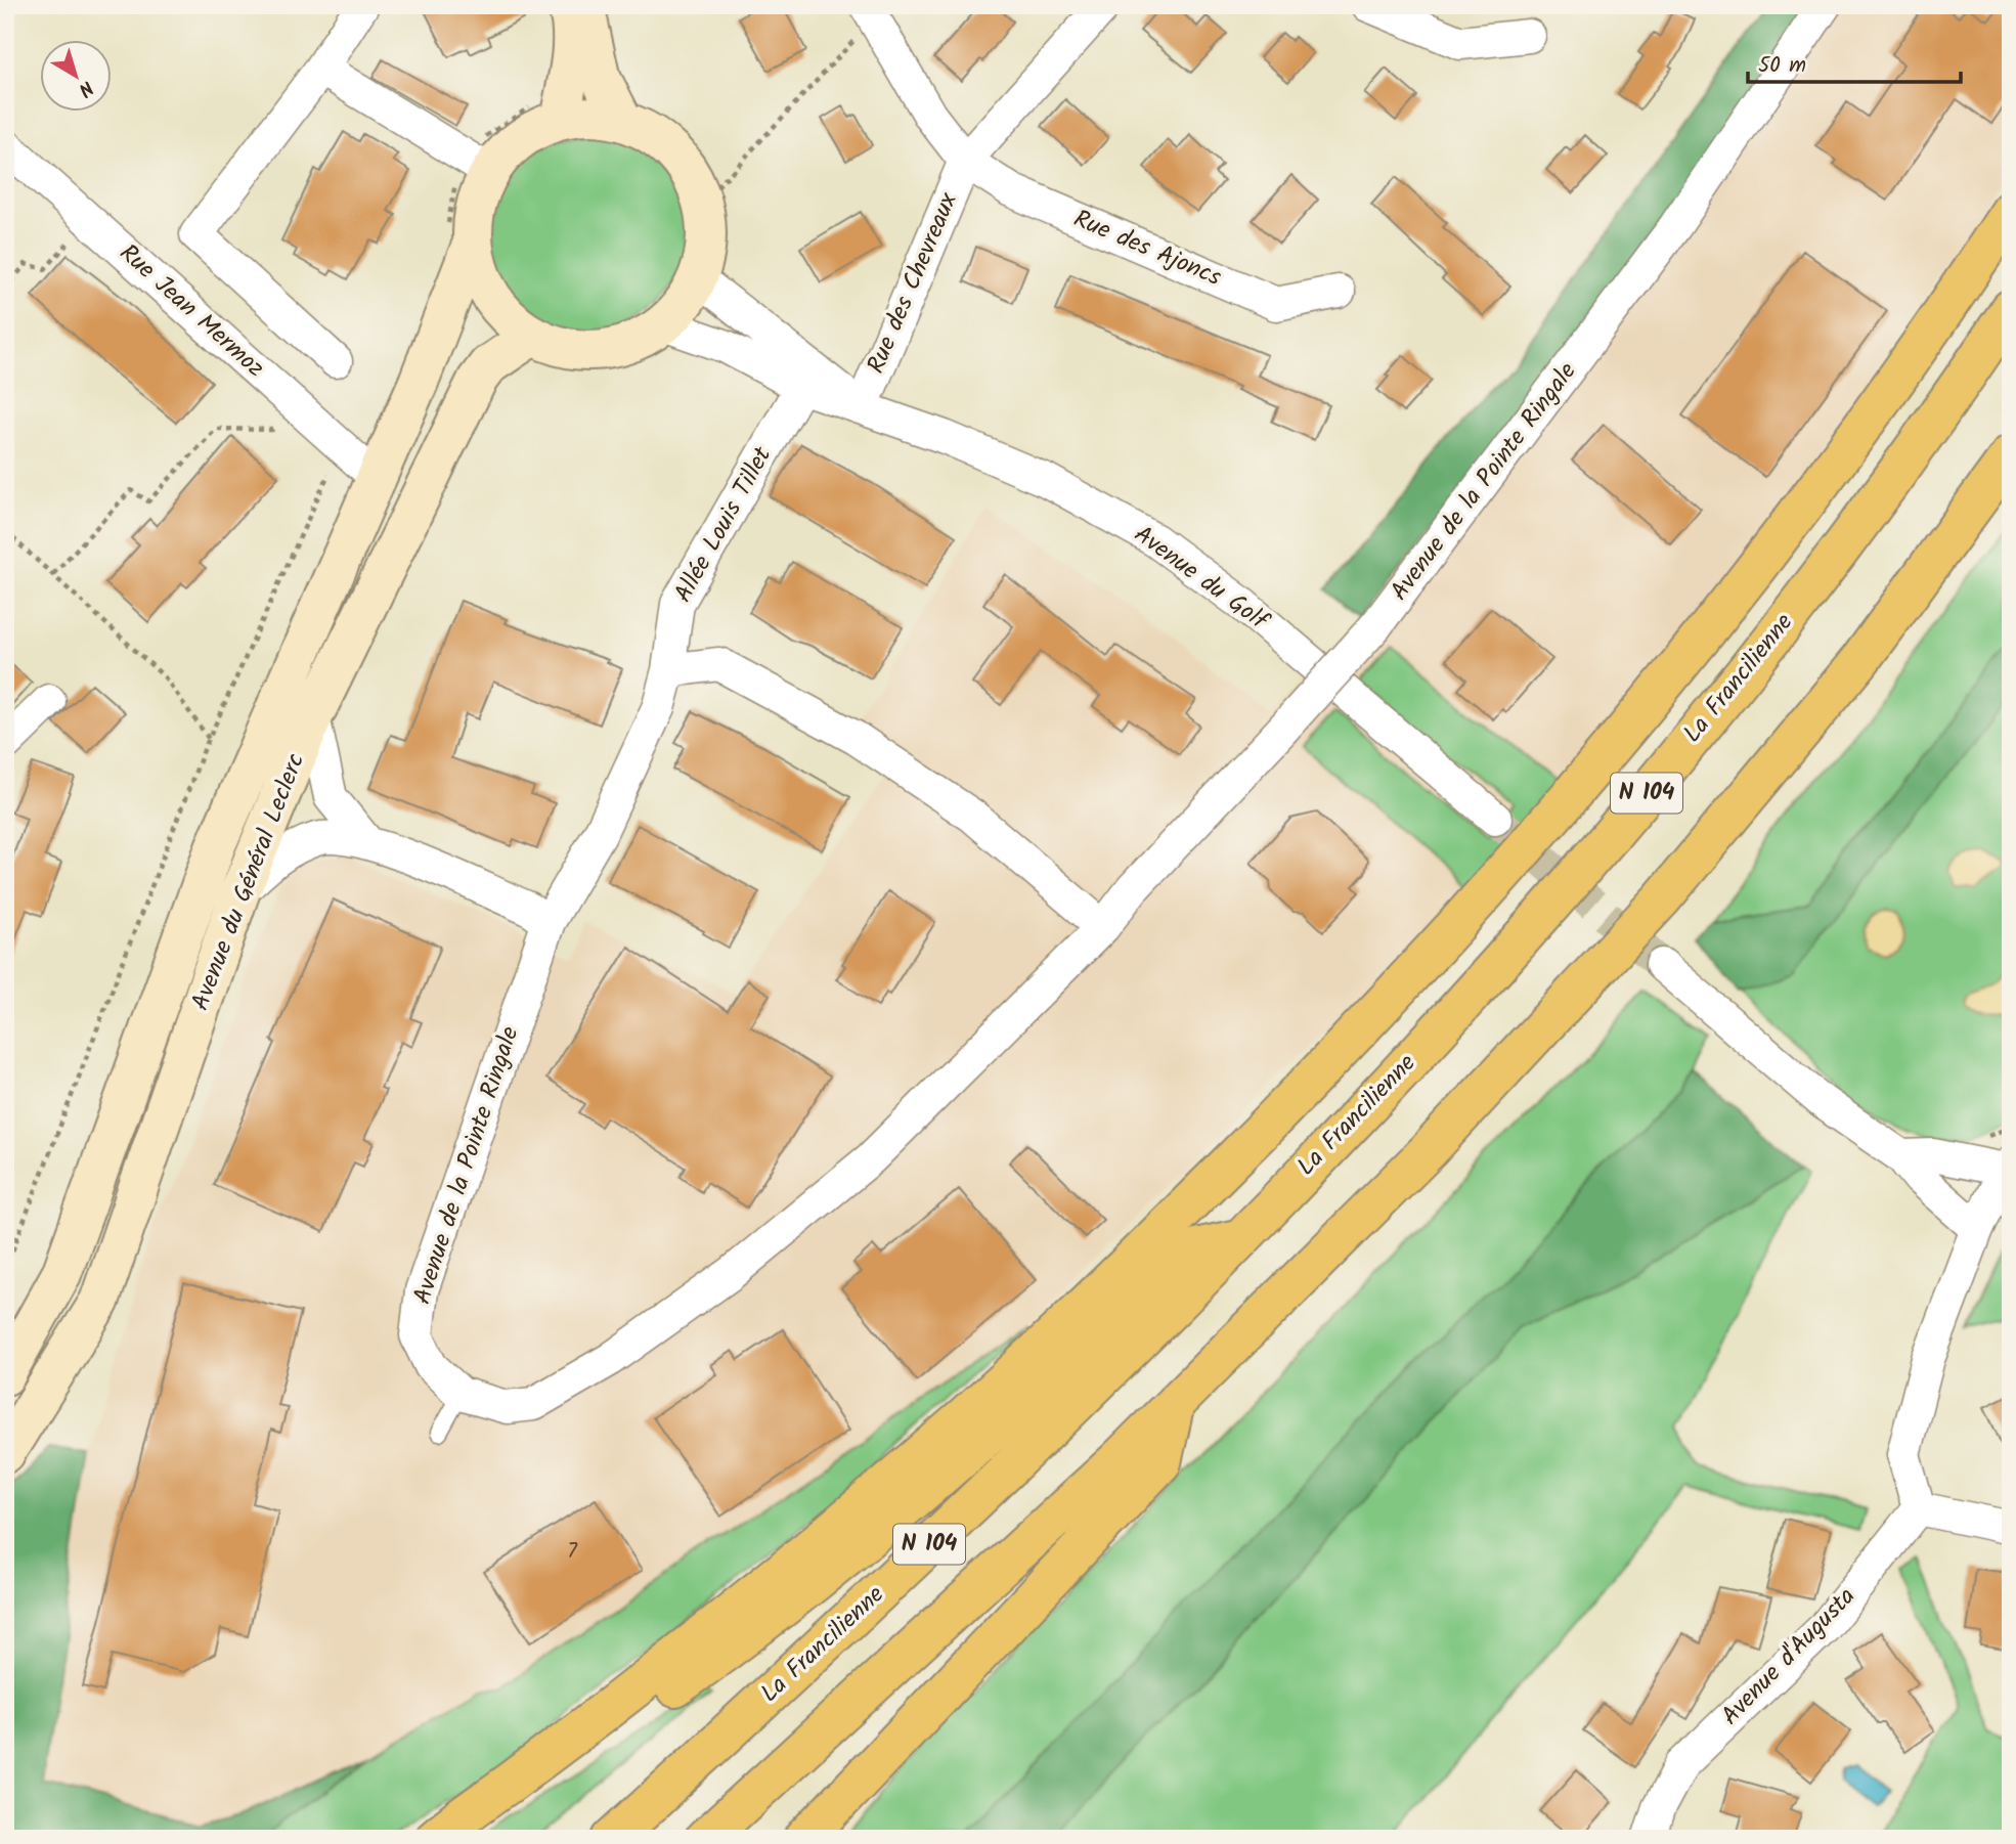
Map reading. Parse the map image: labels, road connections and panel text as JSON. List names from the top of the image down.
{
  "streets": {
    "highway": ["La Francilienne", "N 104"],
    "main road": ["Avenue du Général Leclerc"],
    "street": [
      "Rue des Ajoncs",
      "Rue des Chevreaux",
      "Rue Jean Mermoz",
      "Avenue de la Pointe Ringale",
      "Allée Louis Tillet",
      "Avenue du Golf",
      "Avenue d'Augusta"
    ]
  },
  "crossings": [
    ["Rue des Ajoncs", "Rue des Chevreaux"],
    ["Rue des Chevreaux", "Avenue du Golf"],
    ["Rue Jean Mermoz", "Avenue du Général Leclerc"],
    ["Avenue de la Pointe Ringale", "Allée Louis Tillet"],
    ["Allée Louis Tillet", "Avenue du Golf"],
    ["Avenue du Golf", "Avenue du Général Leclerc"]
  ],
  "house_numbers": ["7"],
  "scale_bar": "50 m",
  "north": "bottom right"
}
